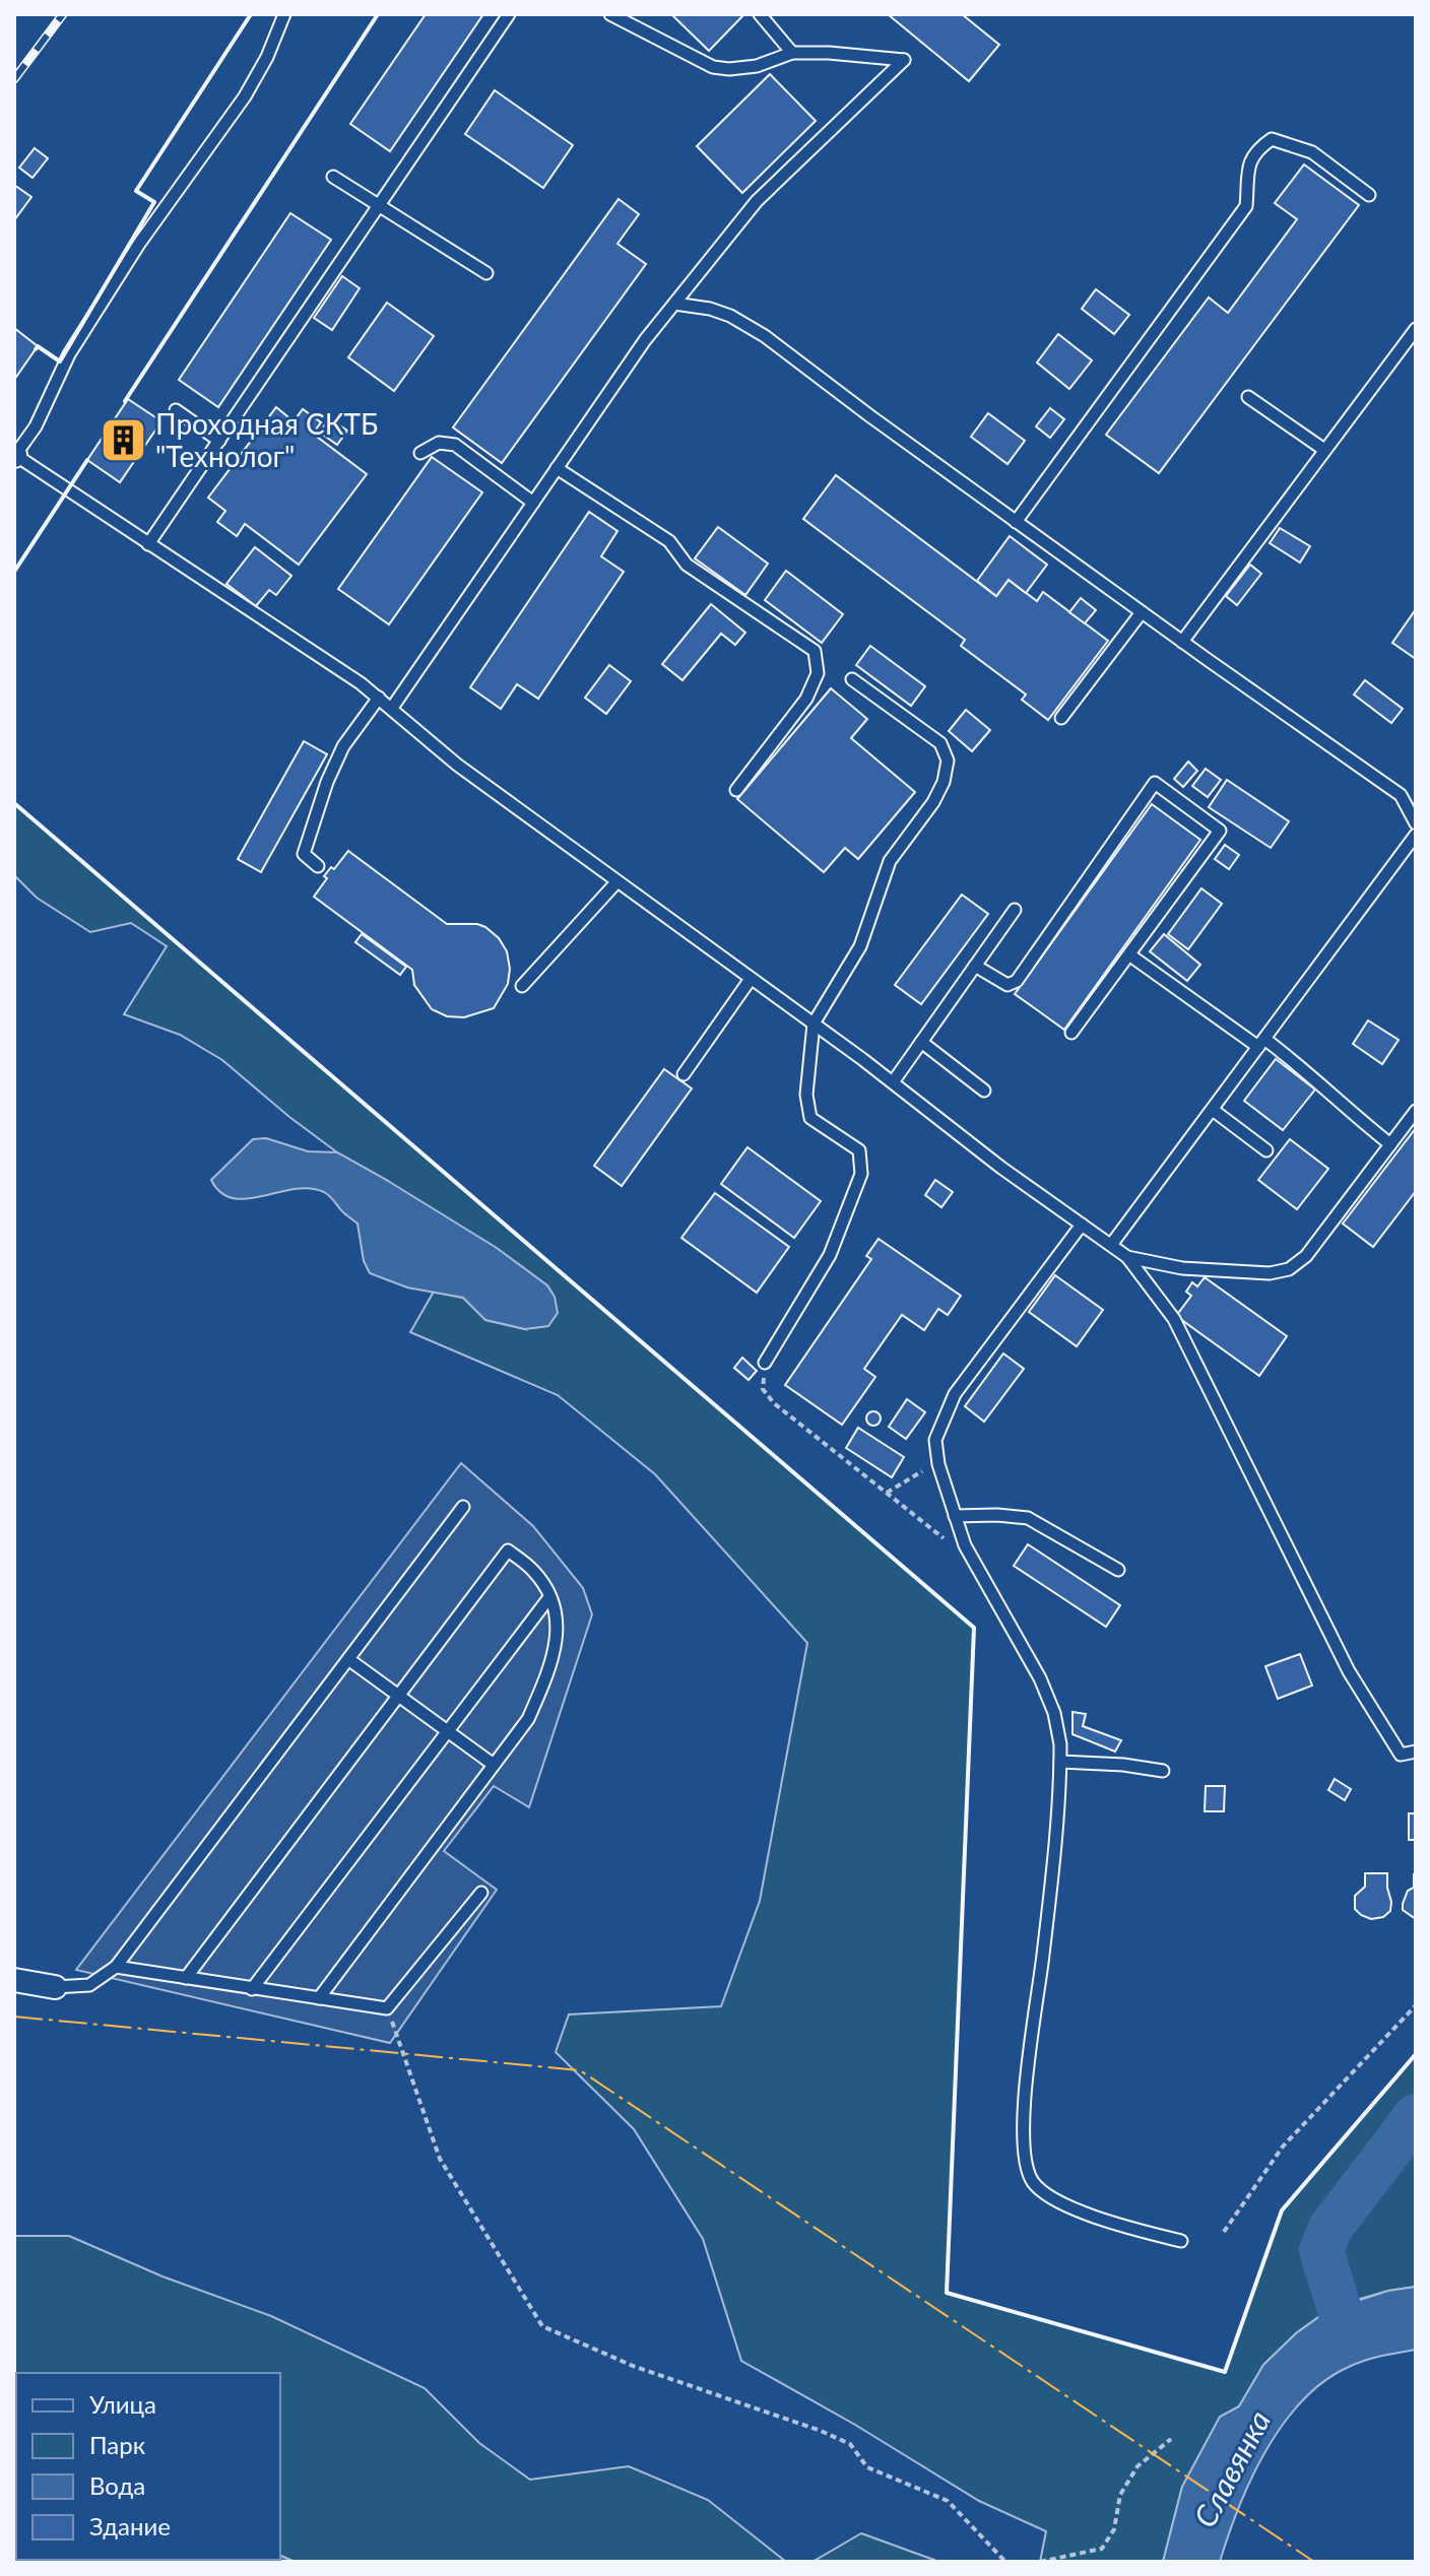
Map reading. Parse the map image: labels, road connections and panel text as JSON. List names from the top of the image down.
{
  "water": ["Славянка"],
  "places": {
    "building": ["Проходная СКТБ \"Технолог\""]
  },
  "legend": [
    "Улица",
    "Парк",
    "Вода",
    "Здание"
  ]
}
